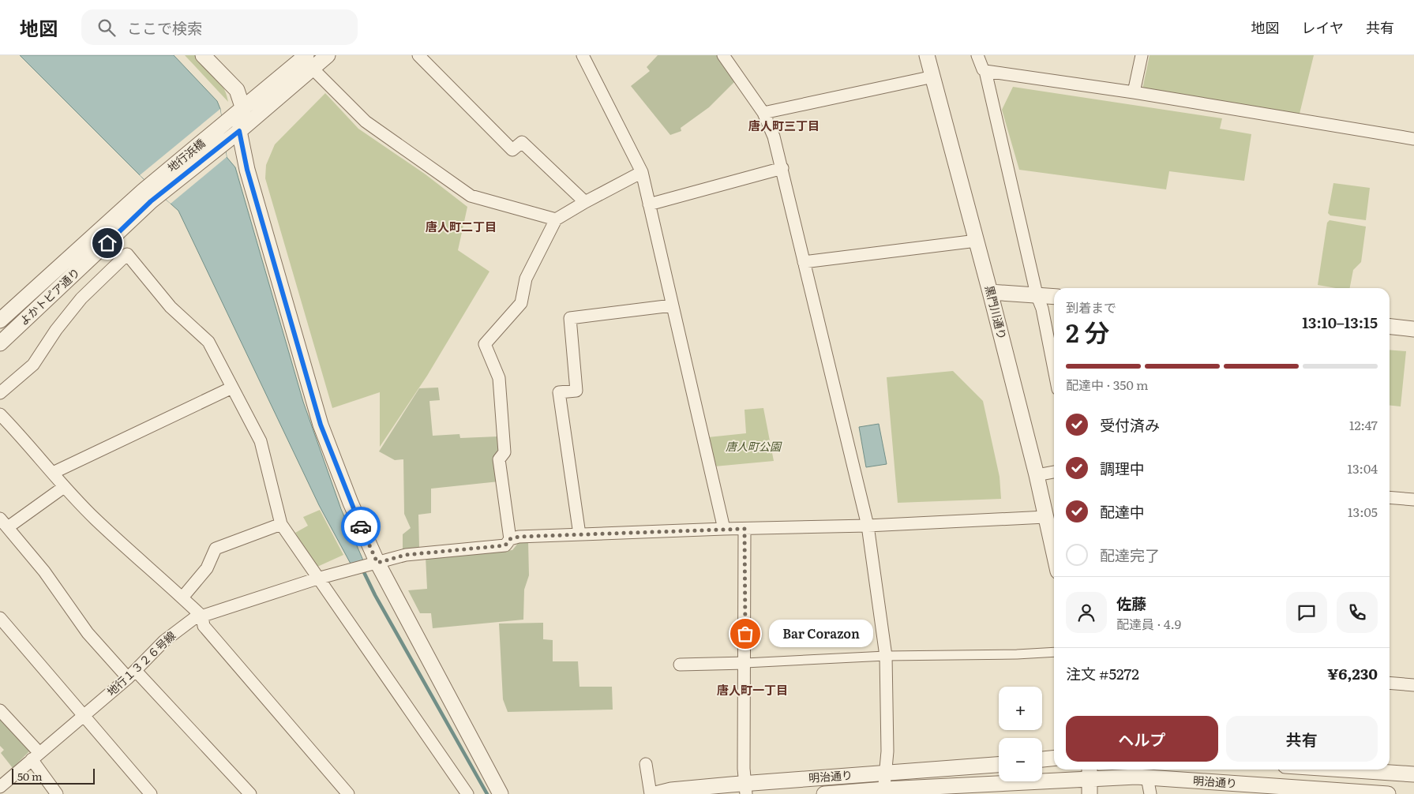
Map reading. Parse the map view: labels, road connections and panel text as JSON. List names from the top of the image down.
{
  "streets": {
    "street": [
      "地行浜橋",
      "よかトピア通り",
      "黒門川通り",
      "地行１３２６号線",
      "明治通り"
    ]
  },
  "crossings": [
    ["地行浜橋", "よかトピア通り"],
    ["黒門川通り", "地行１３２６号線"]
  ],
  "districts": ["唐人町三丁目", "唐人町二丁目", "唐人町一丁目"],
  "parks": ["唐人町公園"],
  "places": ["Bar Corazon"],
  "scale_bar": "50 m",
  "page": {
    "header": "地図",
    "search": "ここで検索",
    "nav": ["地図", "レイヤ", "共有"],
    "heading": ["2 分", "到着まで", "13:10–13:15"],
    "panel": [
      "佐藤",
      "配達員 · 4.9",
      "注文 #5272",
      "¥6,230"
    ],
    "bar": "配達中 · 350 m",
    "list": [
      ["受付済み", "12:47"],
      ["調理中", "13:04"],
      ["配達中", "13:05"],
      "配達完了"
    ],
    "bubble": "Bar Corazon",
    "map_buttons": ["+", "−"],
    "buttons": ["ヘルプ", "共有"],
    "scale": "50 m"
  }
}
